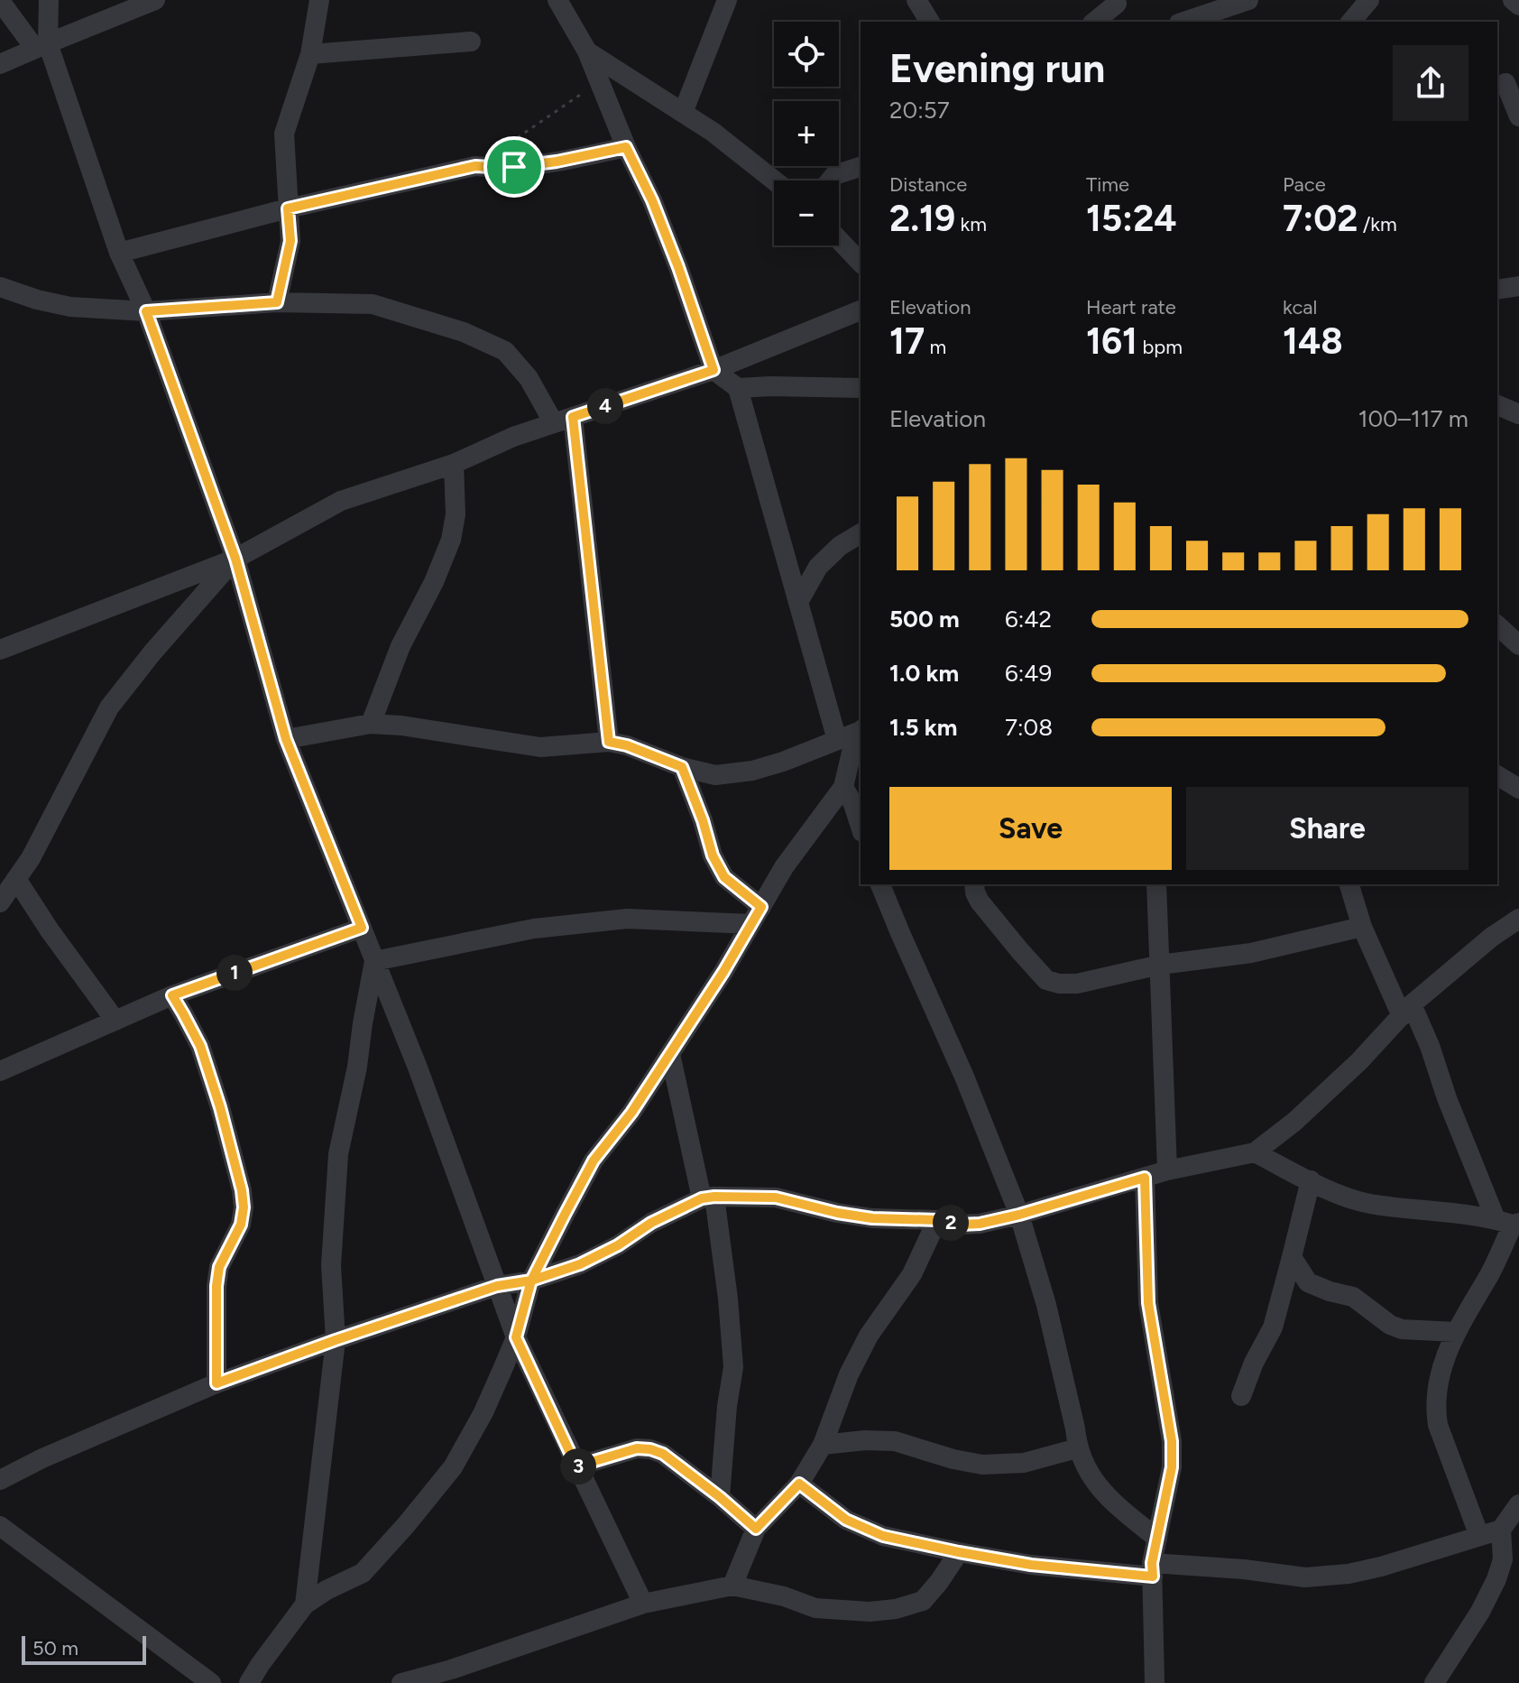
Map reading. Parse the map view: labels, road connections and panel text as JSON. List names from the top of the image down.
{
  "scale_bar": "50 m",
  "page": {
    "map_buttons": ["+", "−"],
    "heading": ["Evening run", "20:57"],
    "stats": [
      ["Distance", "2.19 km"],
      ["Time", "15:24"],
      ["Pace", "7:02 /km"],
      ["Elevation", "17 m"],
      ["Heart rate", "161 bpm"],
      ["kcal", "148"]
    ],
    "pins": [
      "4",
      "1",
      "2",
      "3"
    ],
    "chart": ["Elevation", "100–117 m"],
    "list": [
      {
        "name": "500 m",
        "note": "6:42"
      },
      {
        "name": "1.0 km",
        "note": "6:49"
      },
      {
        "name": "1.5 km",
        "note": "7:08"
      }
    ],
    "buttons": ["Save", "Share"],
    "scale": "50 m"
  }
}
